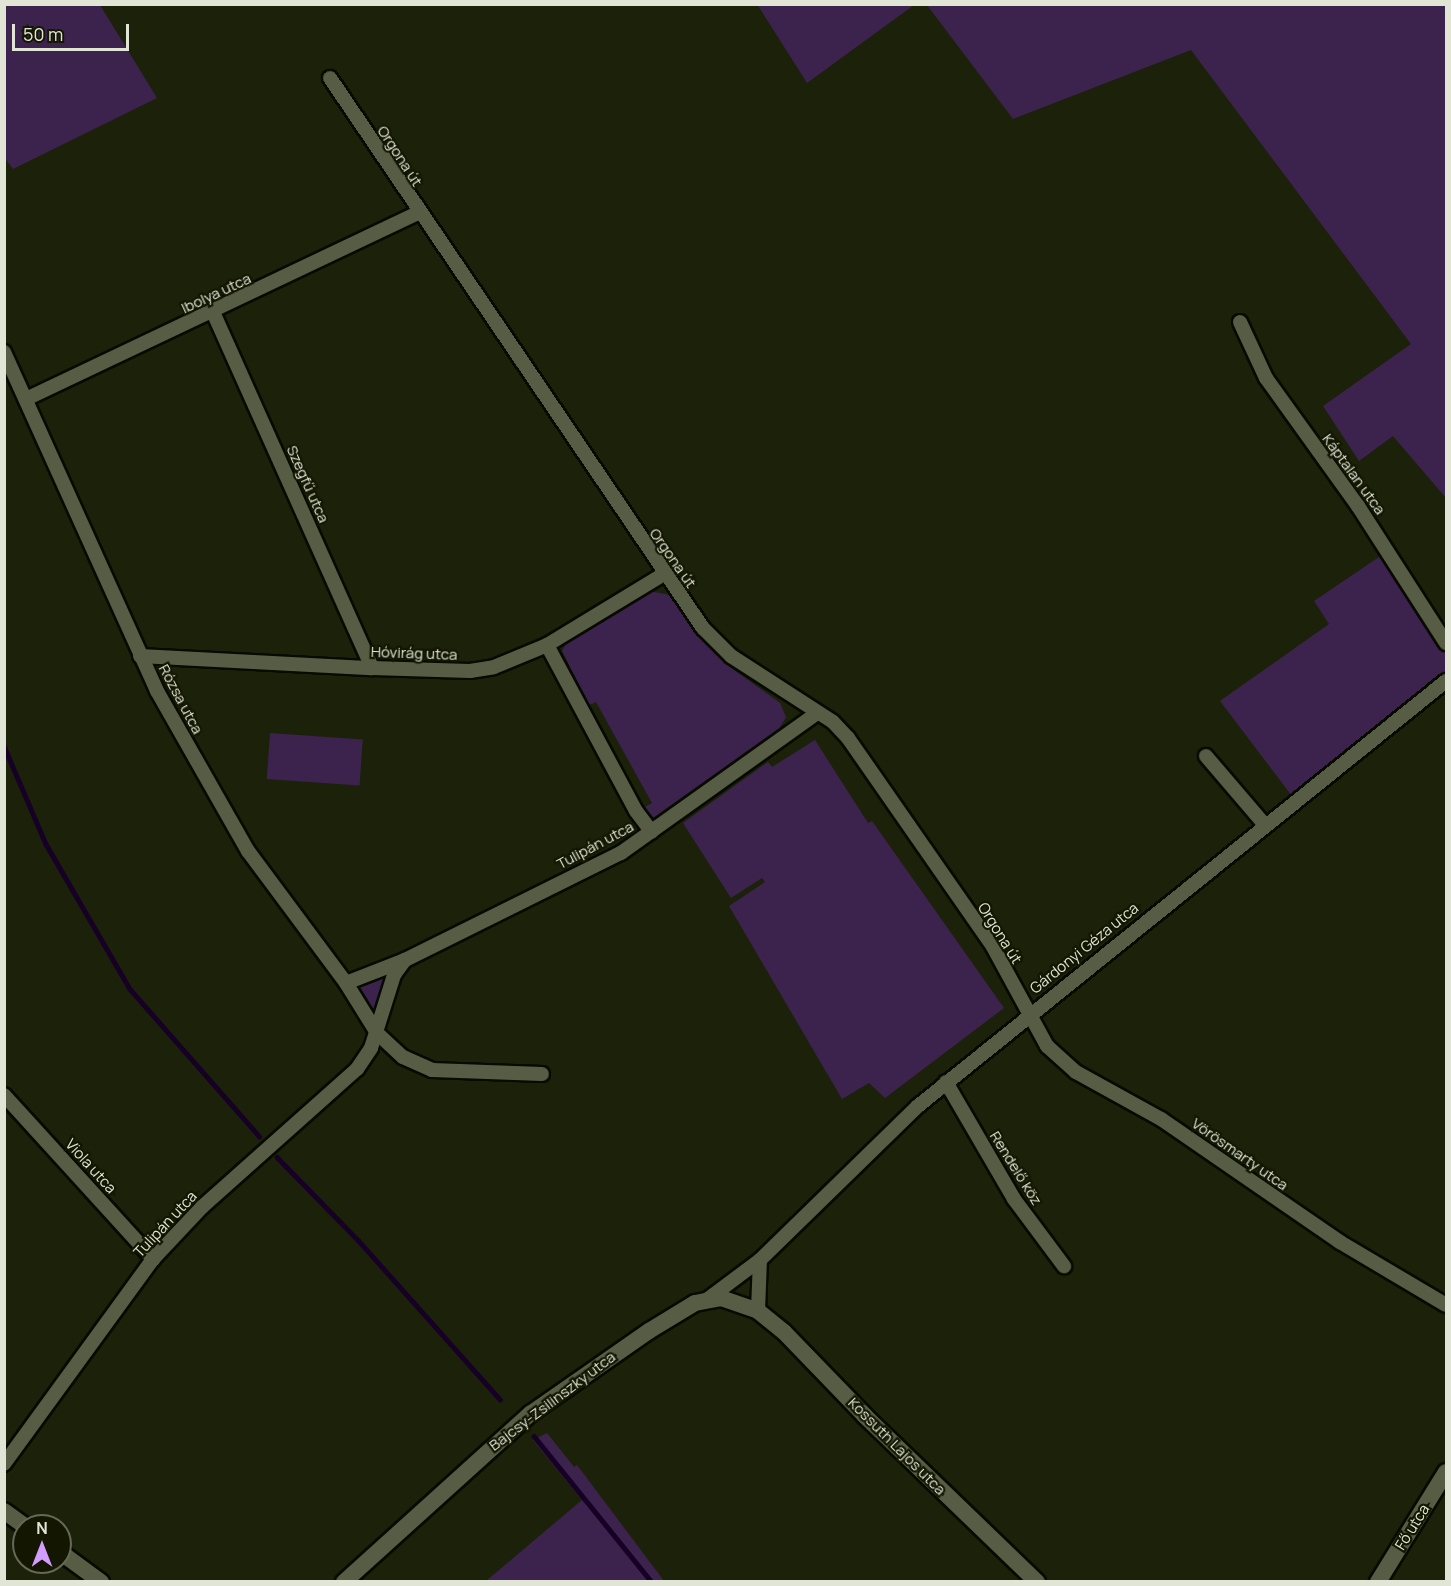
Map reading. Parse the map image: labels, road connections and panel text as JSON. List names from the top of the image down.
{
  "streets": {
    "street": [
      "Orgona út",
      "Ibolya utca",
      "Káptalan utca",
      "Szegfű utca",
      "Hóvirág utca",
      "Rózsa utca",
      "Tulipán utca",
      "Gárdonyi Géza utca",
      "Vörösmarty utca",
      "Viola utca",
      "Rendelő köz",
      "Bajcsy-Zsilinszky utca",
      "Kossuth Lajos utca",
      "Fő utca"
    ]
  },
  "crossings": [
    ["Orgona út", "Ibolya utca"],
    ["Orgona út", "Hóvirág utca"],
    ["Orgona út", "Tulipán utca"],
    ["Orgona út", "Gárdonyi Géza utca"],
    ["Orgona út", "Vörösmarty utca"],
    ["Ibolya utca", "Szegfű utca"],
    ["Ibolya utca", "Rózsa utca"],
    ["Szegfű utca", "Hóvirág utca"],
    ["Hóvirág utca", "Rózsa utca"],
    ["Rózsa utca", "Tulipán utca"],
    ["Tulipán utca", "Viola utca"],
    ["Gárdonyi Géza utca", "Vörösmarty utca"],
    ["Gárdonyi Géza utca", "Rendelő köz"],
    ["Gárdonyi Géza utca", "Bajcsy-Zsilinszky utca"]
  ],
  "scale_bar": "50 m",
  "north": "top"
}
